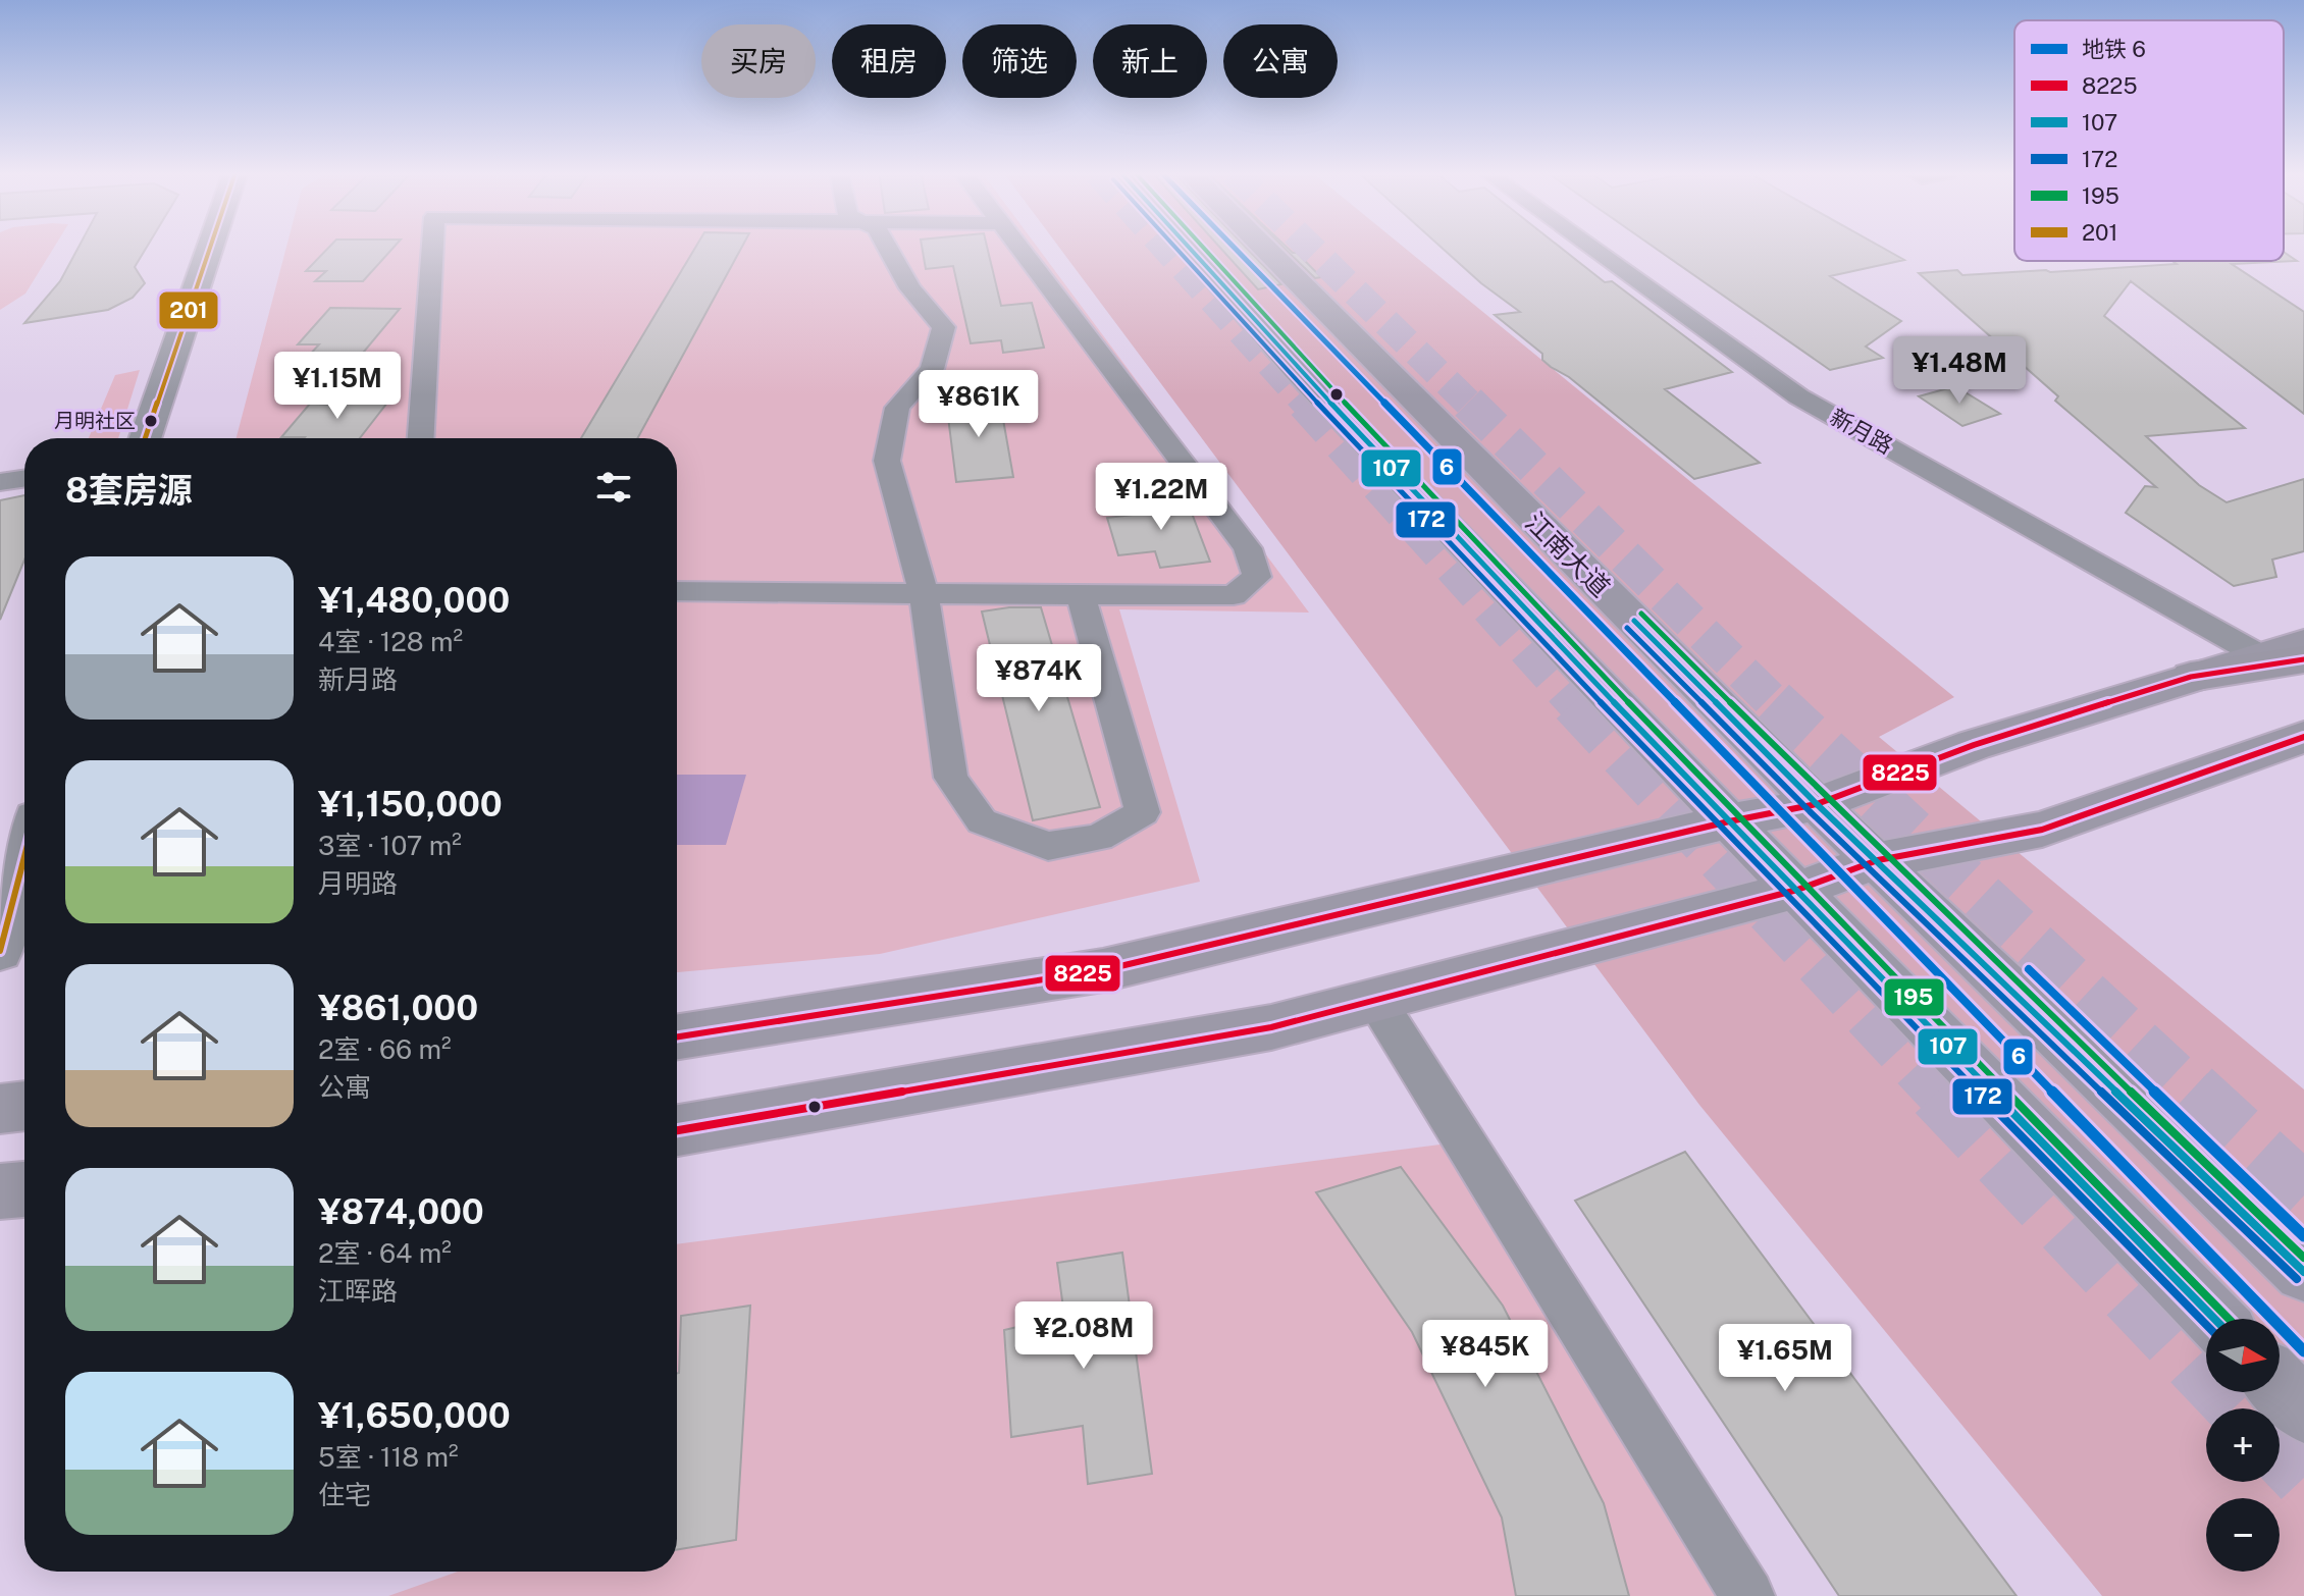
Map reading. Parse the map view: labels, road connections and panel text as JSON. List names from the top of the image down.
{
  "streets": {
    "main road": ["江南大道"],
    "street": ["新月路"]
  },
  "places": ["月明社区"],
  "lines": [
    "metro line 6",
    "transit line 107",
    "transit line 172",
    "transit line 195",
    "transit line 201",
    "transit line 8225"
  ],
  "legend": [
    "地铁 6",
    "8225",
    "107",
    "172",
    "195",
    "201"
  ],
  "north": "right",
  "page": {
    "chip": [
      "买房",
      "租房",
      "筛选",
      "新上",
      "公寓"
    ],
    "price": [
      "¥1.48M",
      "¥1.15M",
      "¥861K",
      "¥1.22M",
      "¥874K",
      "¥2.08M",
      "¥845K",
      "¥1.65M"
    ],
    "heading": "8套房源",
    "list": [
      {
        "name": "¥1,480,000",
        "note": "4室 · 128 m² · 新月路"
      },
      {
        "name": "¥1,150,000",
        "note": "3室 · 107 m² · 月明路"
      },
      {
        "name": "¥861,000",
        "note": "2室 · 66 m² · 公寓"
      },
      {
        "name": "¥874,000",
        "note": "2室 · 64 m² · 江晖路"
      },
      {
        "name": "¥1,650,000",
        "note": "5室 · 118 m² · 住宅"
      }
    ],
    "map_buttons": ["+", "−"]
  }
}
